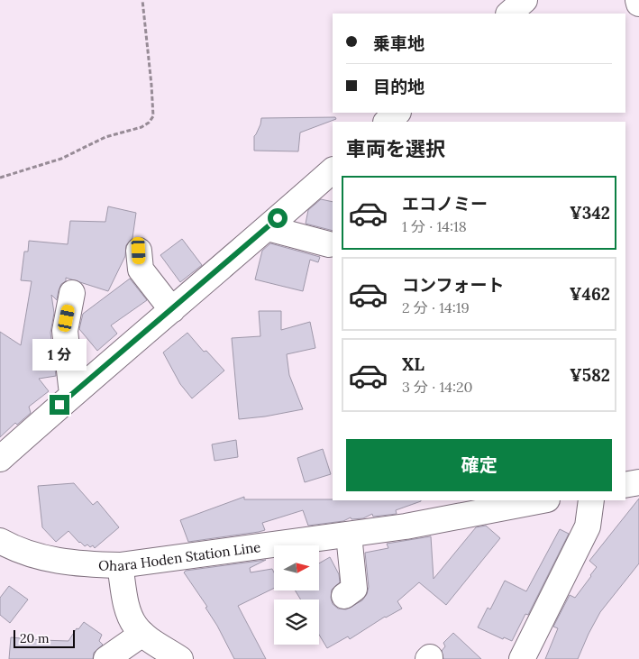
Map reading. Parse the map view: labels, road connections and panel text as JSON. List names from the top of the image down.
{
  "streets": {
    "street": ["Ohara Hoden Station Line"]
  },
  "scale_bar": "20 m",
  "north": "right",
  "page": {
    "banner": ["乗車地", "目的地"],
    "heading": "車両を選択",
    "list": [
      {
        "name": "エコノミー",
        "note": "1 分 · 14:18",
        "value": "¥342"
      },
      {
        "name": "コンフォート",
        "note": "2 分 · 14:19",
        "value": "¥462"
      },
      {
        "name": "XL",
        "note": "3 分 · 14:20",
        "value": "¥582"
      }
    ],
    "bubble": "1 分",
    "buttons": "確定",
    "scale": "20 m"
  }
}
